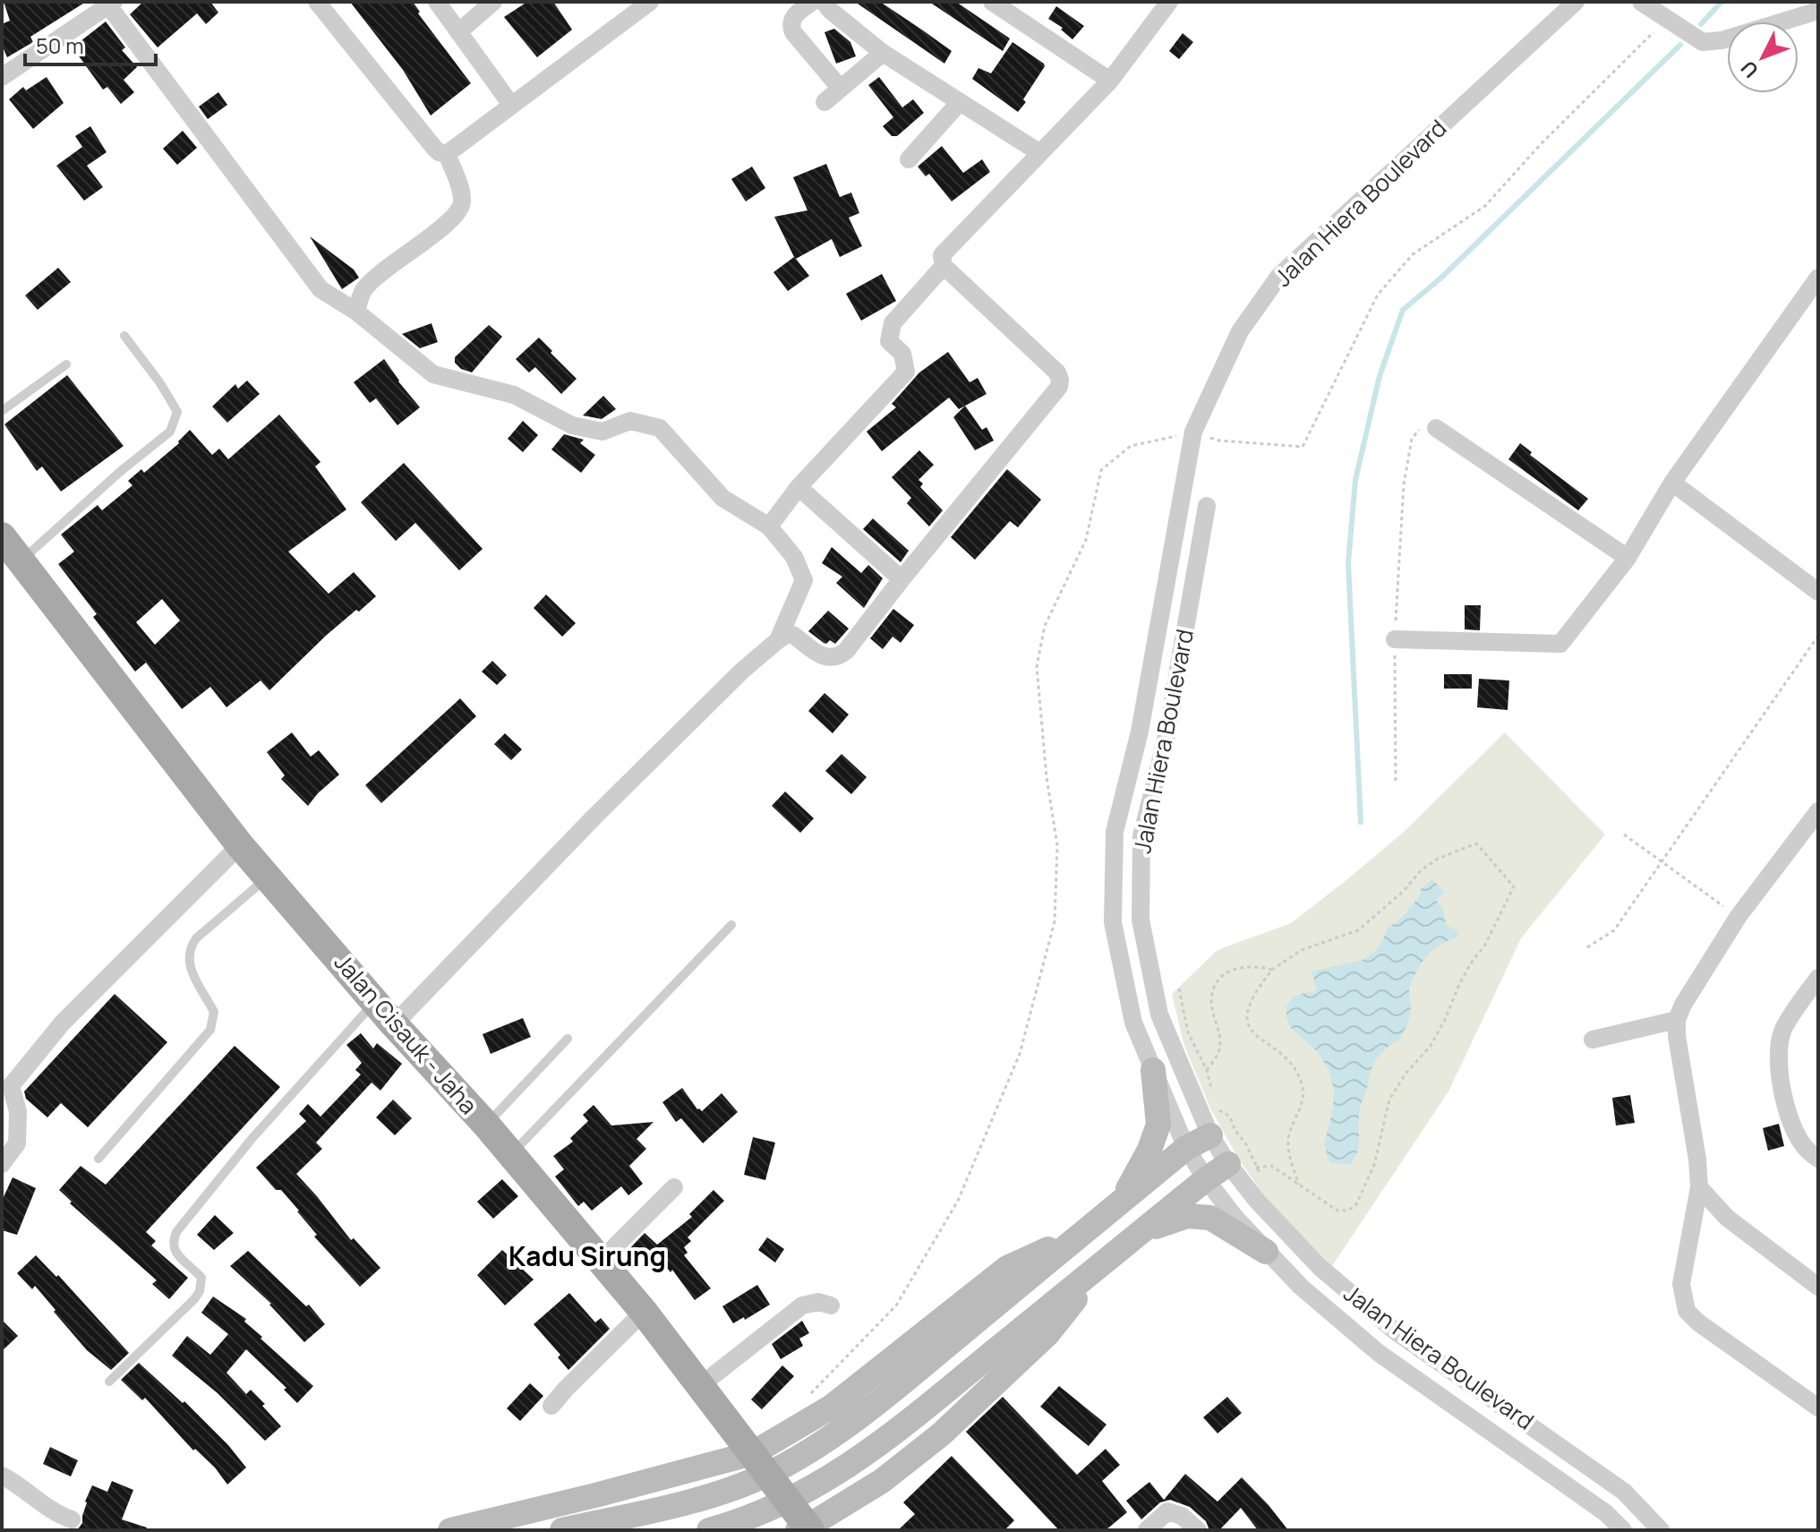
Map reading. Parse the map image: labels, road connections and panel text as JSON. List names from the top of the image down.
{
  "streets": {
    "main road": ["Jalan Cisauk - Jaha"],
    "street": ["Jalan Hiera Boulevard"]
  },
  "districts": ["Kadu Sirung"],
  "scale_bar": "50 m",
  "north": "bottom left"
}
